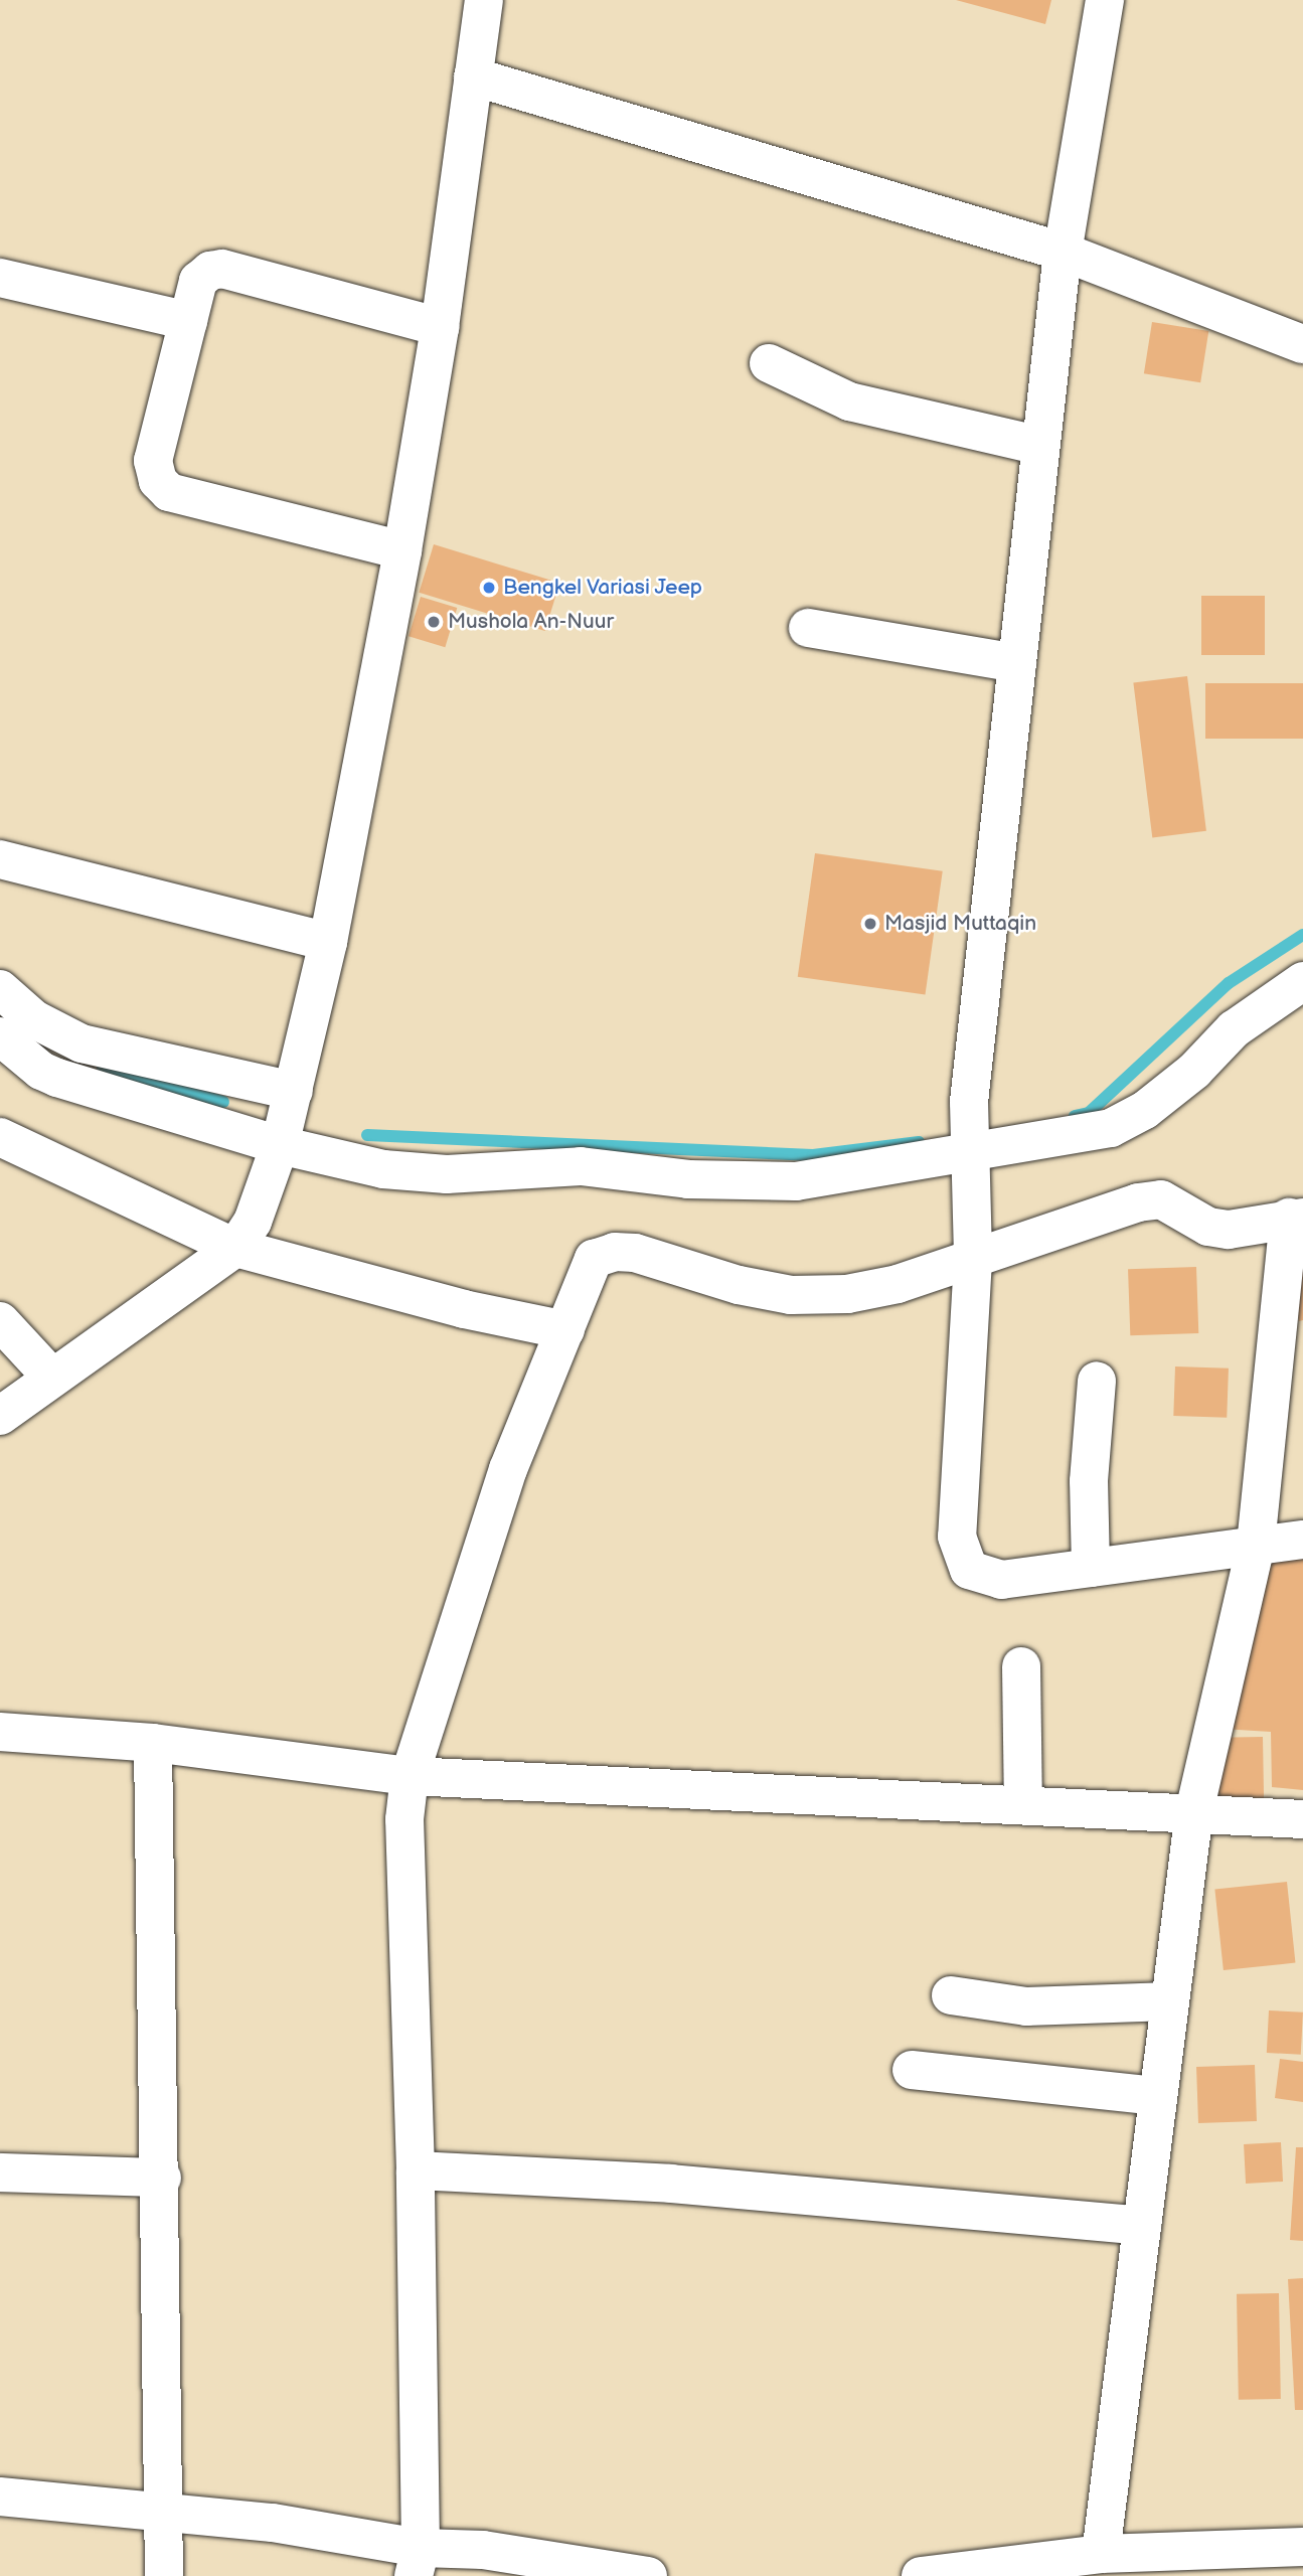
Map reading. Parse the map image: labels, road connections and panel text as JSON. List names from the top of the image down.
{
  "places": ["Bengkel Variasi Jeep", "Mushola An-Nuur", "Masjid Muttaqin"]
}
